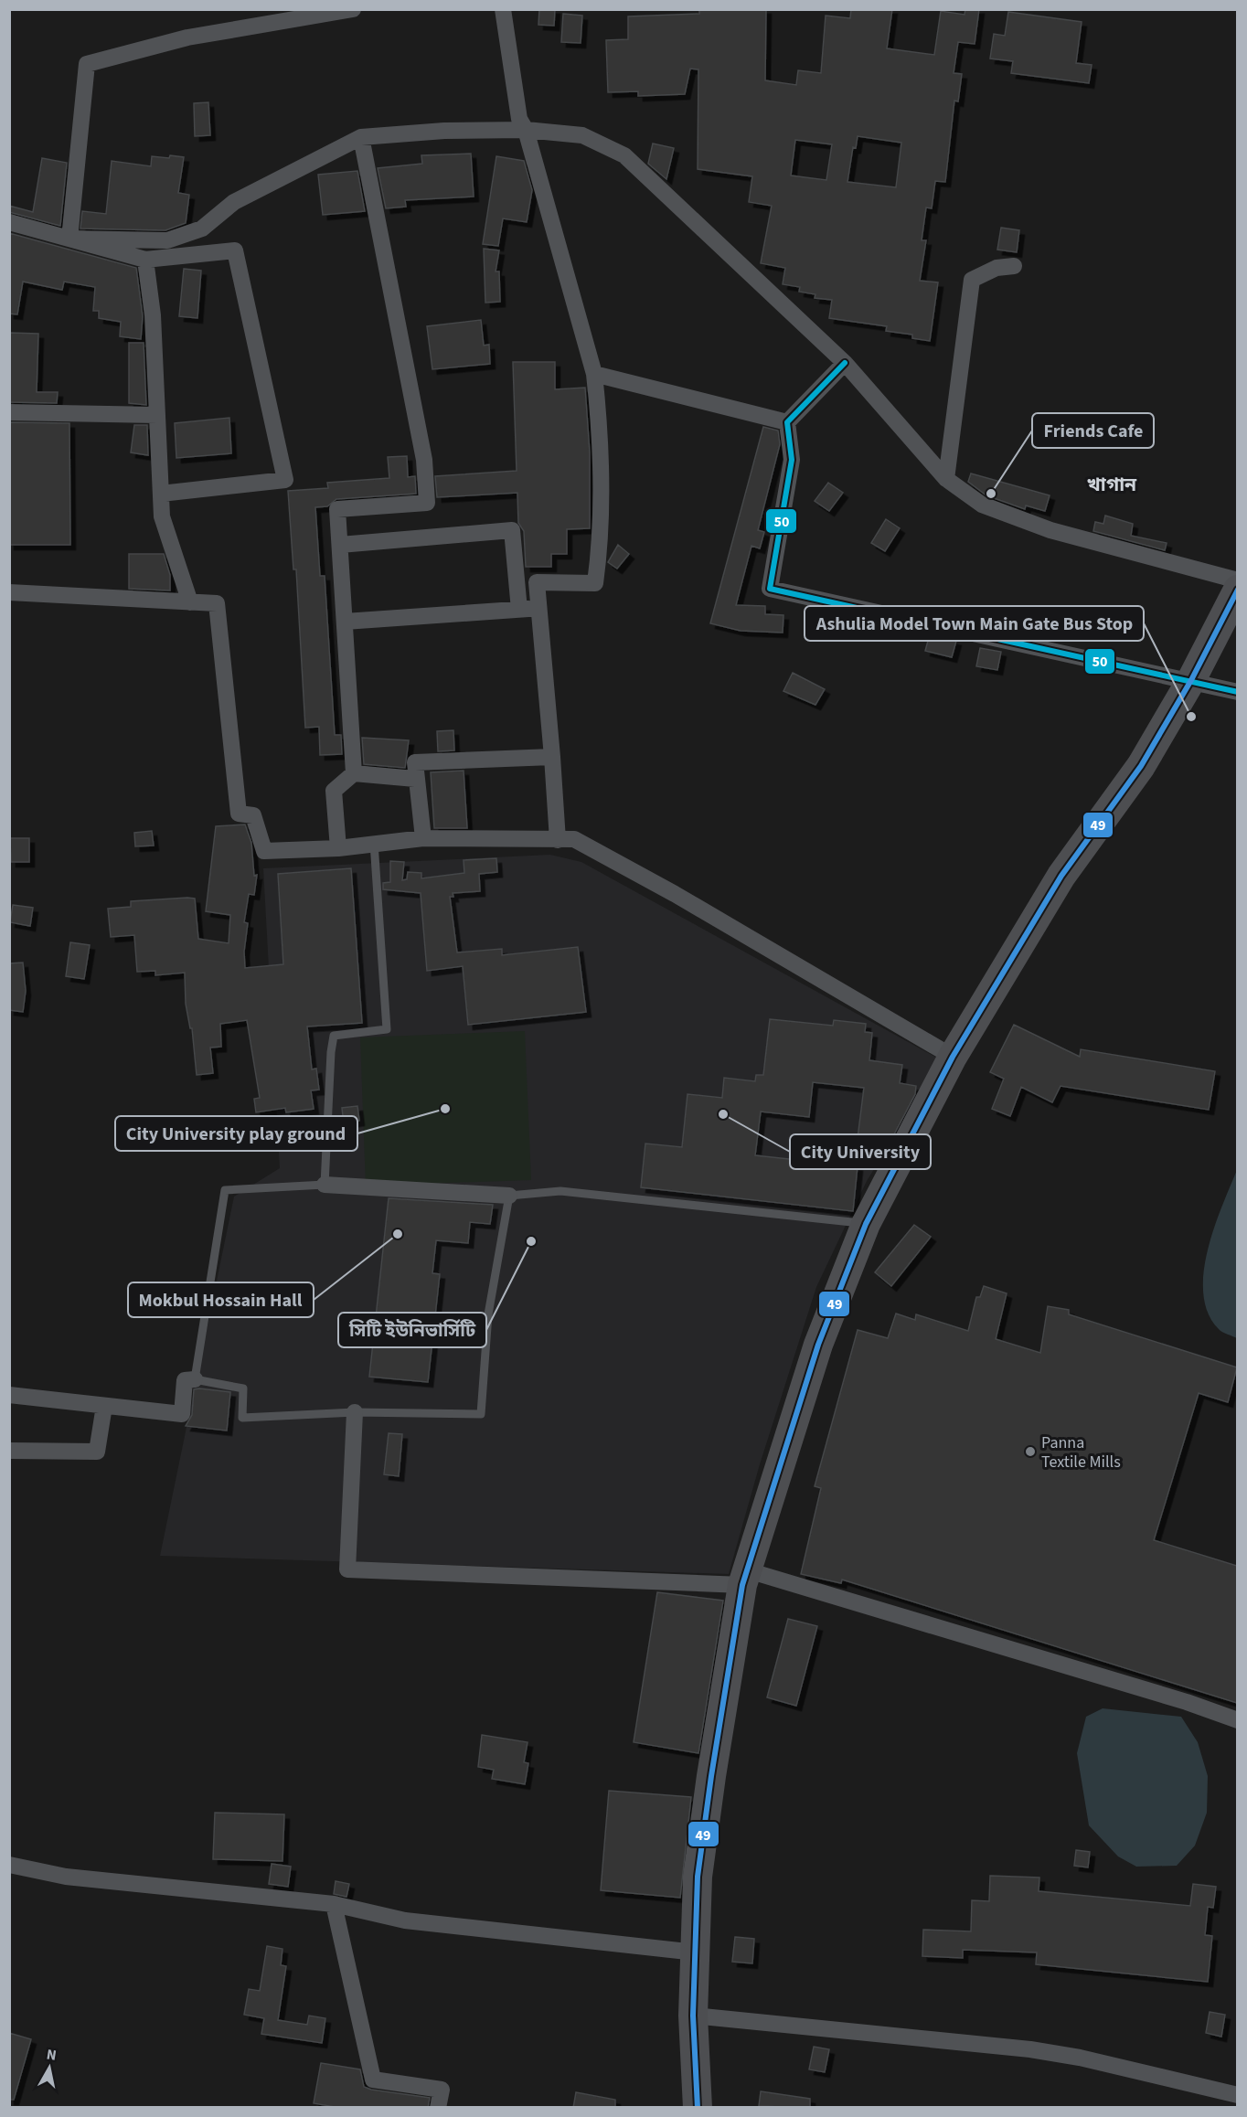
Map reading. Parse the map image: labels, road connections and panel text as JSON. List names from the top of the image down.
{
  "districts": ["খাগান"],
  "places": [
    "Friends Cafe",
    "Ashulia Model Town Main Gate Bus Stop",
    "City University play ground",
    "City University",
    "Mokbul Hossain Hall",
    "সিটি ইউনিভার্সিটি",
    "Panna Textile Mills"
  ],
  "lines": ["transit line 50", "transit line 49"],
  "north": "top"
}
